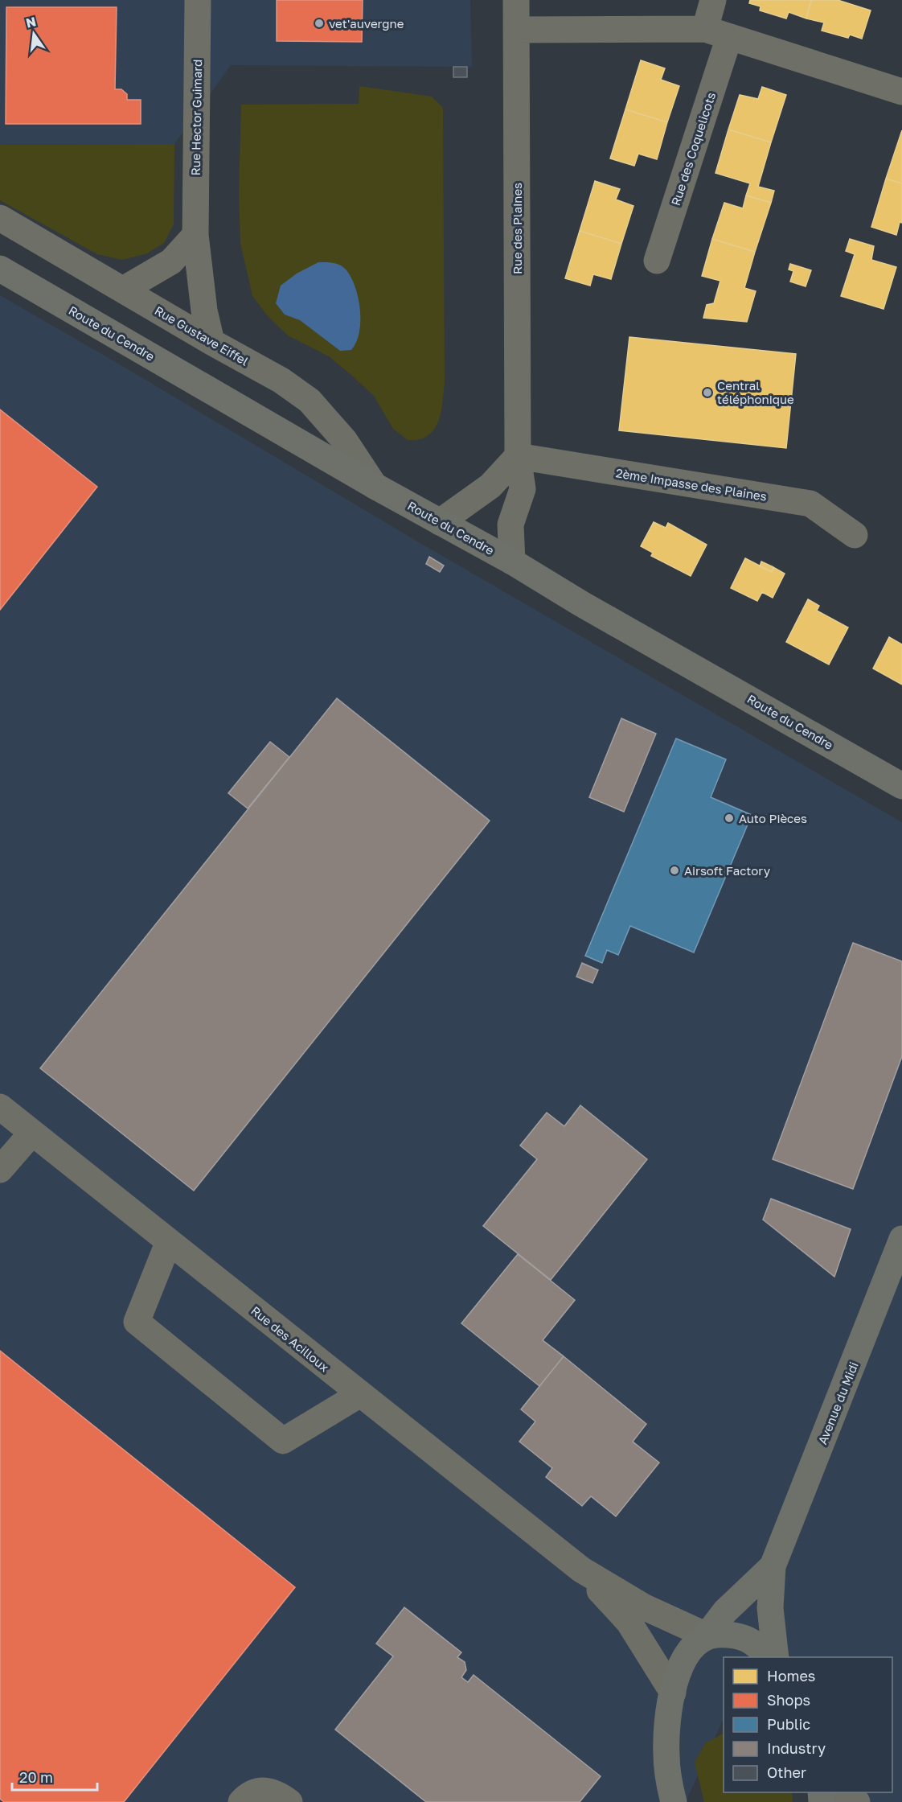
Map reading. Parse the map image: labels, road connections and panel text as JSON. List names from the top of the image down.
{
  "streets": {
    "main road": ["Route du Cendre", "Avenue du Midi"],
    "street": [
      "Rue Hector Guimard",
      "Rue des Coquelicots",
      "Rue des Plaines",
      "Rue Gustave Eiffel",
      "2ème Impasse des Plaines",
      "Rue des Acilloux"
    ]
  },
  "crossings": [
    ["Rue Hector Guimard", "Rue Gustave Eiffel"],
    ["Rue des Plaines", "Route du Cendre"],
    ["Rue des Plaines", "2ème Impasse des Plaines"],
    ["Route du Cendre", "Rue Gustave Eiffel"],
    ["Rue des Acilloux", "Avenue du Midi"]
  ],
  "places": [
    "vet'auvergne",
    "Central téléphonique",
    "Auto Pièces",
    "Airsoft Factory"
  ],
  "legend": [
    "Homes",
    "Shops",
    "Public",
    "Industry",
    "Other"
  ],
  "scale_bar": "20 m",
  "north": "top"
}
